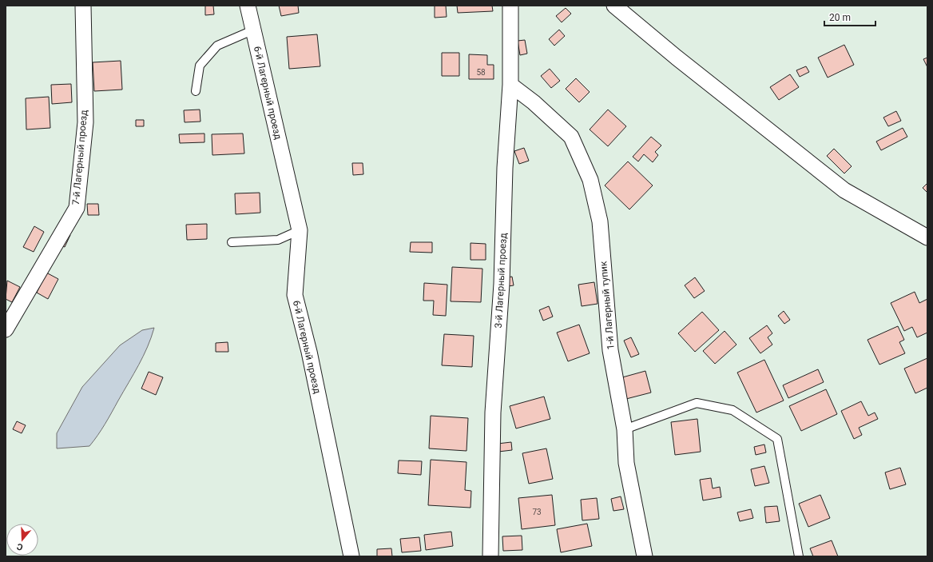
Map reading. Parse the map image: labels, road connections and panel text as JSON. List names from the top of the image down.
{
  "streets": {
    "street": [
      "6-й Лагерный проезд",
      "7-й Лагерный проезд",
      "3-й Лагерный проезд",
      "1-й Лагерный тупик"
    ]
  },
  "crossings": [
    ["3-й Лагерный проезд", "1-й Лагерный тупик"]
  ],
  "house_numbers": ["58", "73"],
  "scale_bar": "20 m",
  "north": "bottom"
}
